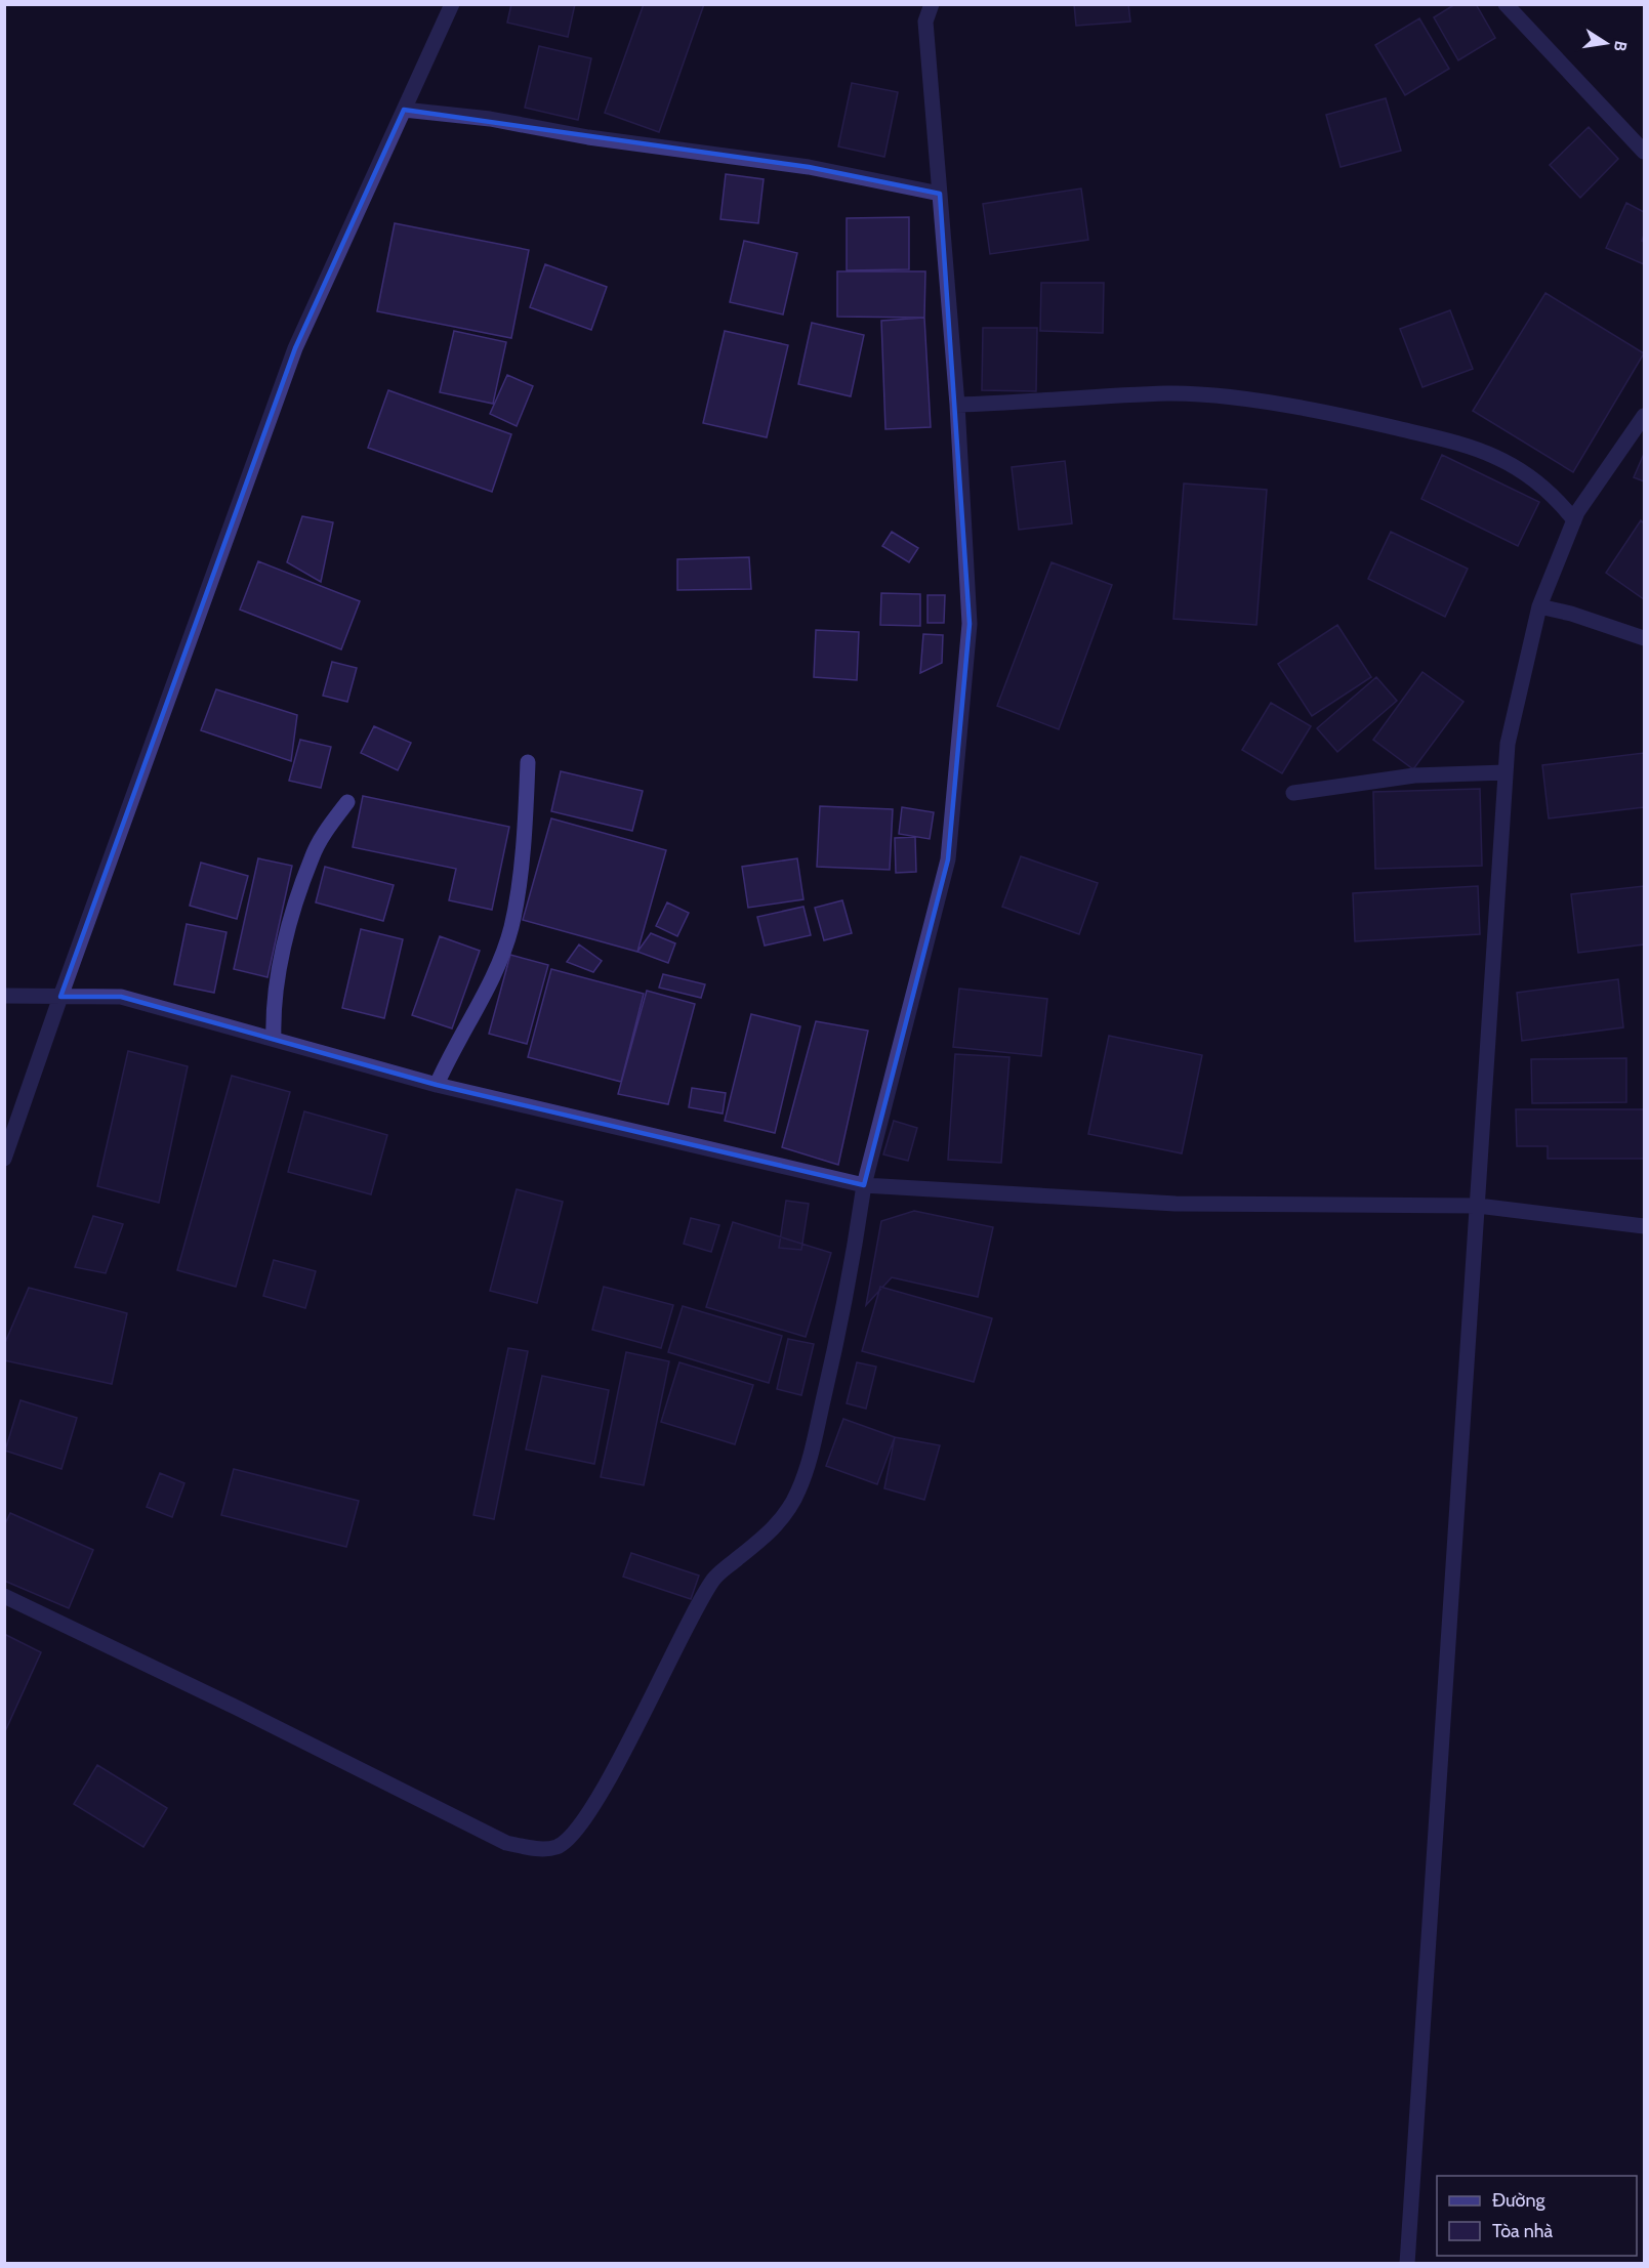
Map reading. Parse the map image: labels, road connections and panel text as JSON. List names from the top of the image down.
{
  "legend": ["Đường", "Tòa nhà"],
  "north": "right"
}
